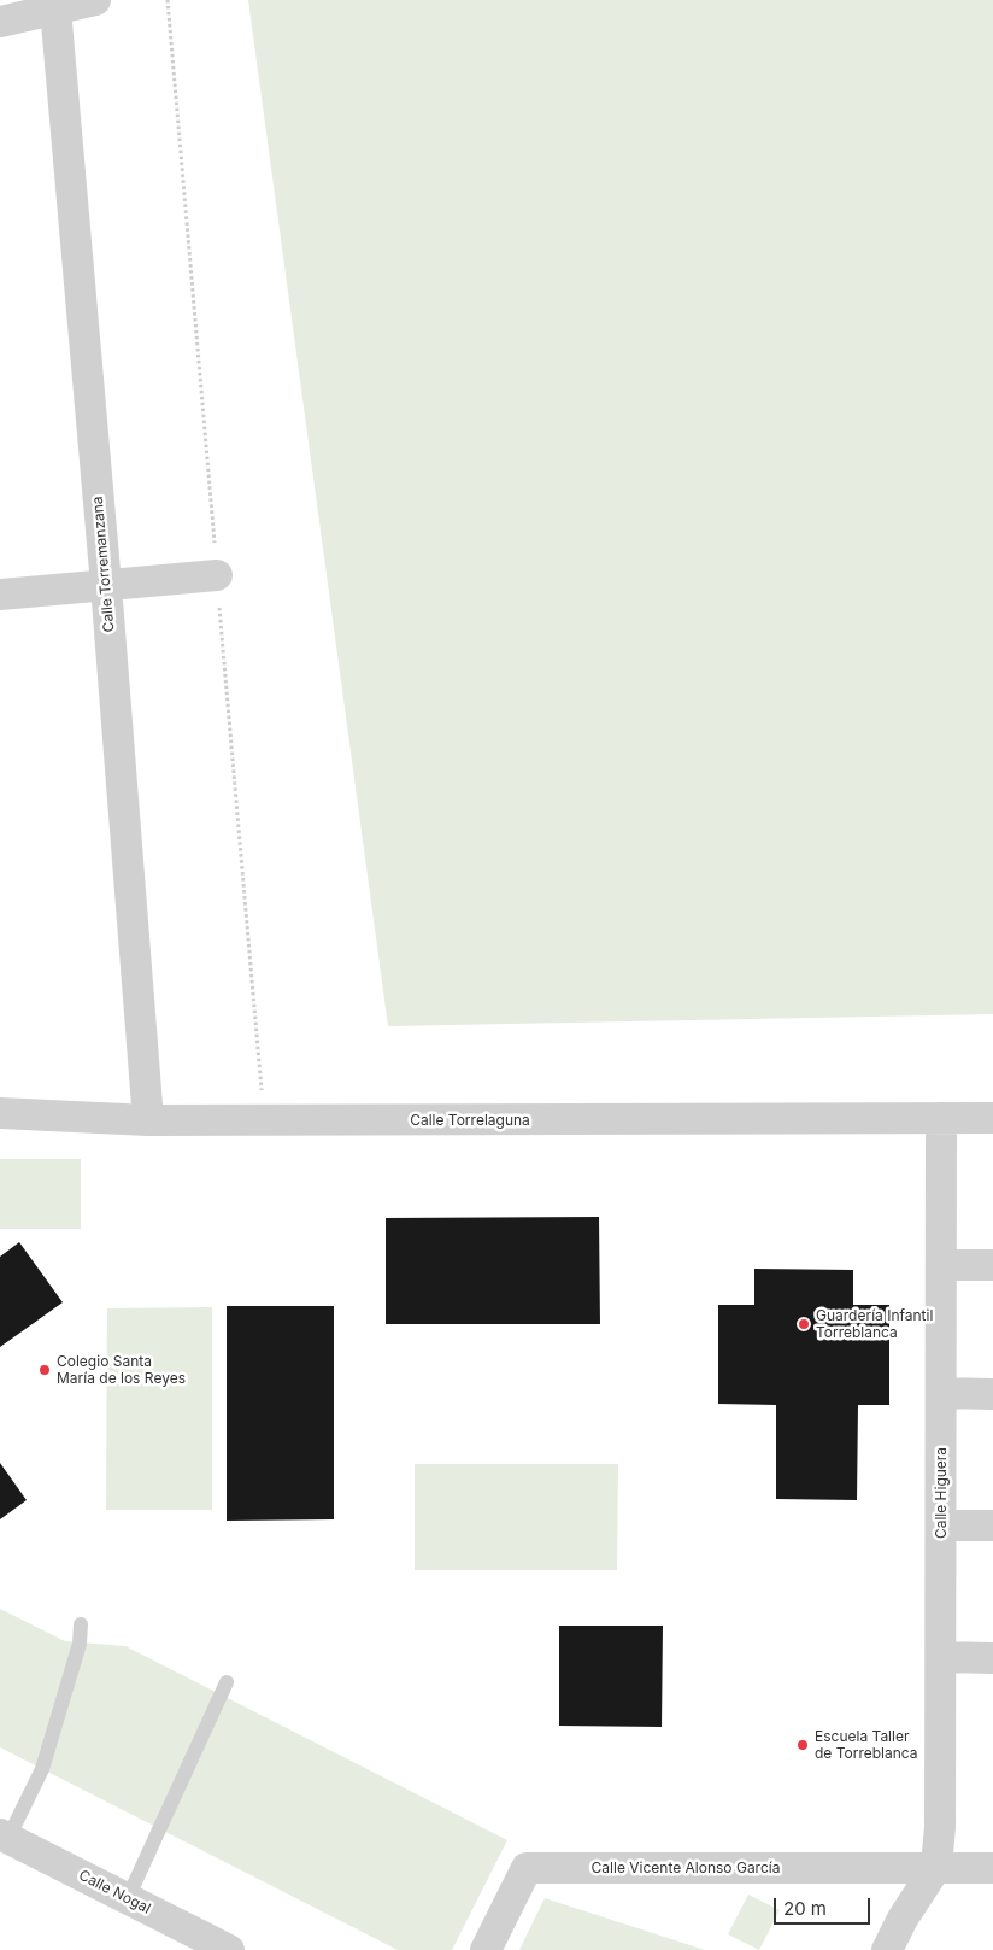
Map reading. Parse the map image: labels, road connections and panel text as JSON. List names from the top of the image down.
{
  "streets": {
    "street": [
      "Calle Torremanzana",
      "Calle Torrelaguna",
      "Calle Higuera",
      "Calle Vicente Alonso García",
      "Calle Nogal"
    ]
  },
  "crossings": [
    ["Calle Torremanzana", "Calle Torrelaguna"],
    ["Calle Torrelaguna", "Calle Higuera"],
    ["Calle Higuera", "Calle Vicente Alonso García"]
  ],
  "places": ["Guardería Infantil Torreblanca", "Colegio Santa María de los Reyes", "Escuela Taller de Torreblanca"],
  "scale_bar": "20 m"
}
